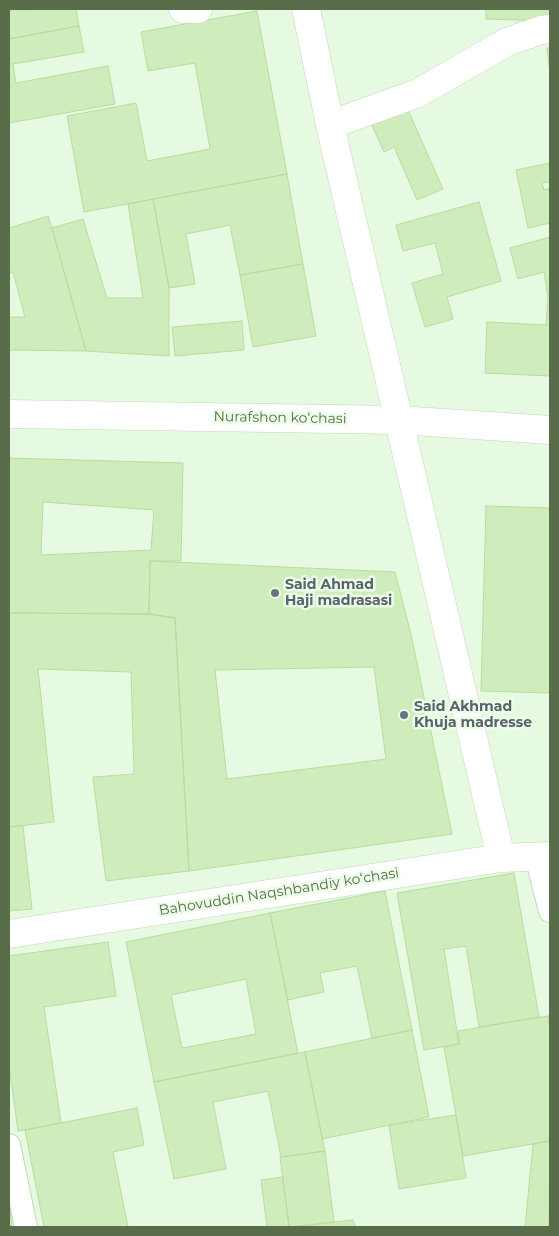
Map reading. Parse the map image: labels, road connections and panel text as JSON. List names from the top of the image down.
{
  "streets": {
    "street": ["Nurafshon koʻchasi", "Bahovuddin Naqshbandiy koʻchasi"]
  },
  "places": ["Said Ahmad Haji madrasasi", "Said Akhmad Khuja madresse"]
}
